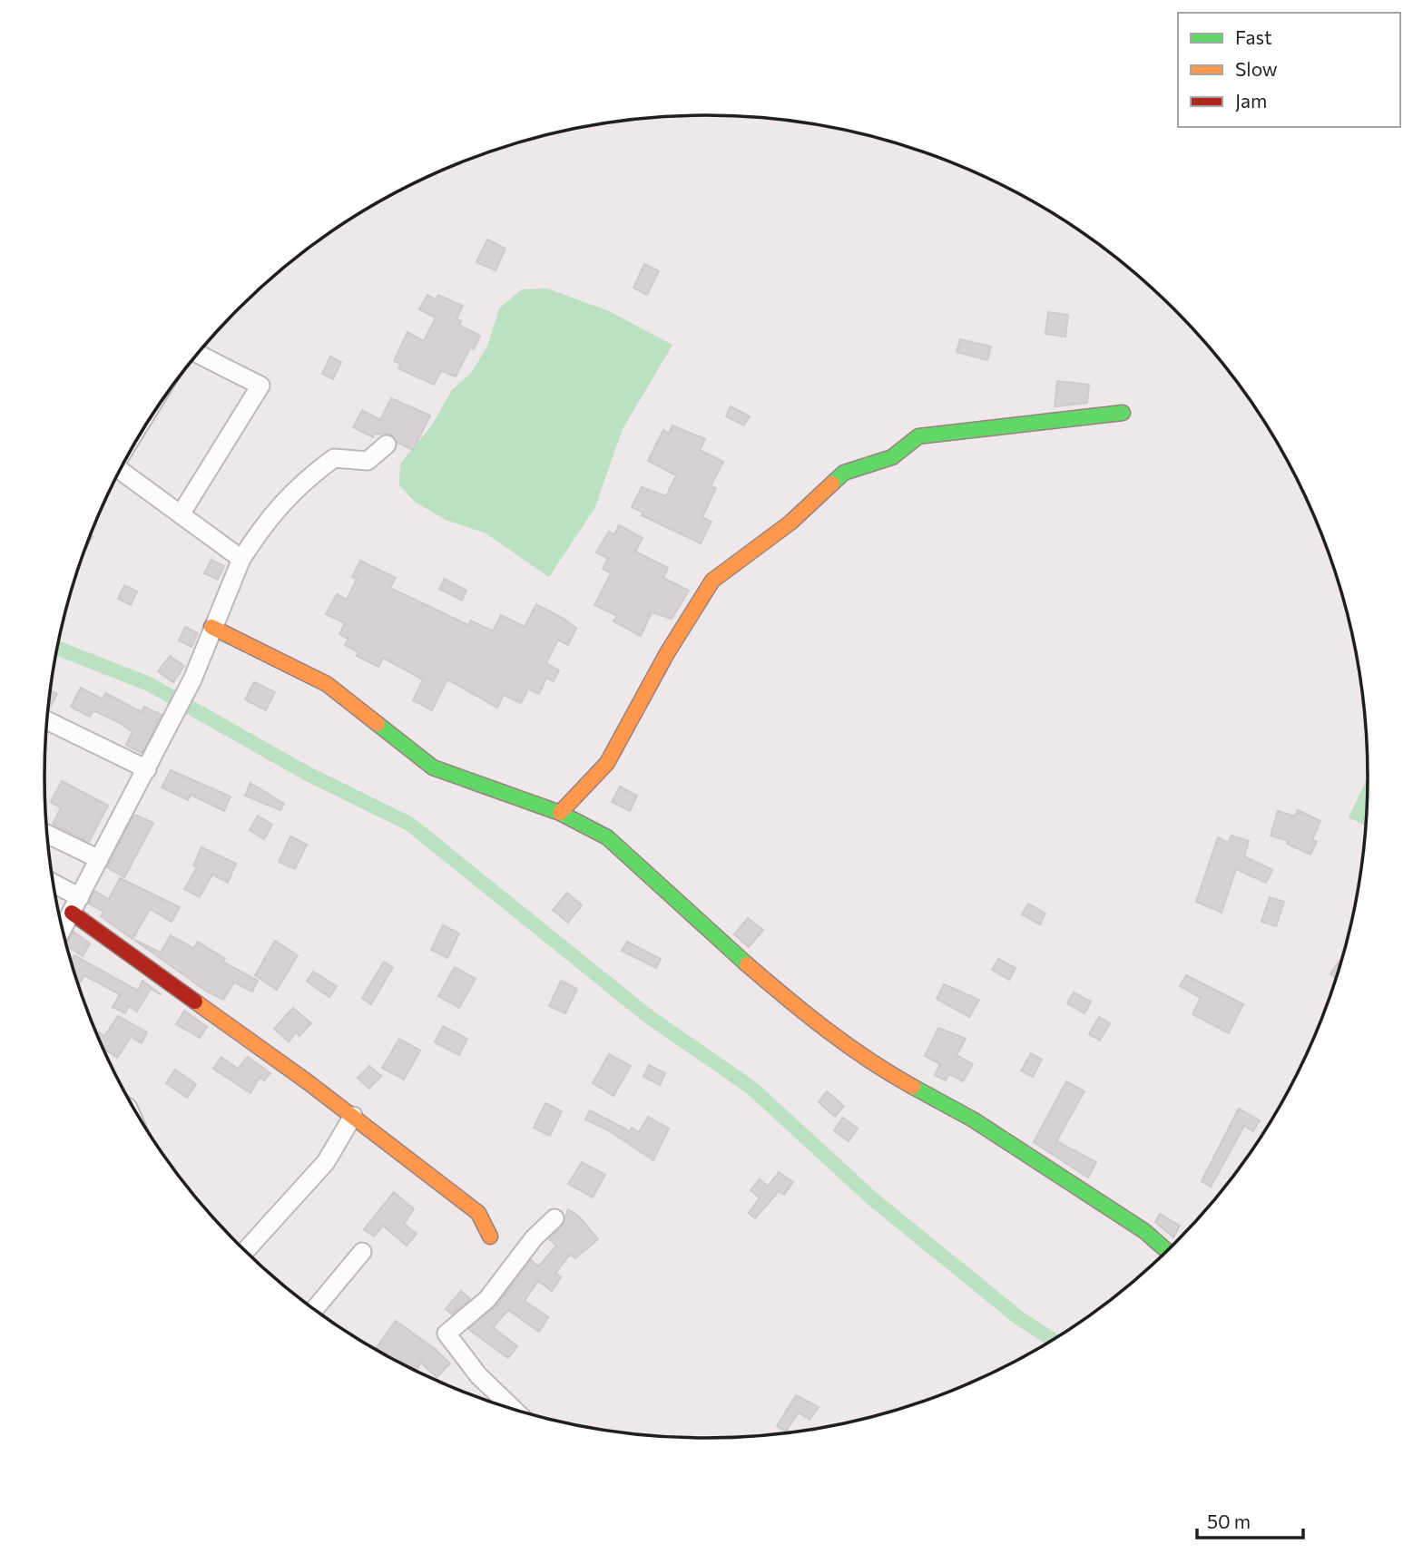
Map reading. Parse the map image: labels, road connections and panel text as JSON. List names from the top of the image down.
{
  "legend": ["Fast", "Slow", "Jam"],
  "scale_bar": "50 m"
}
